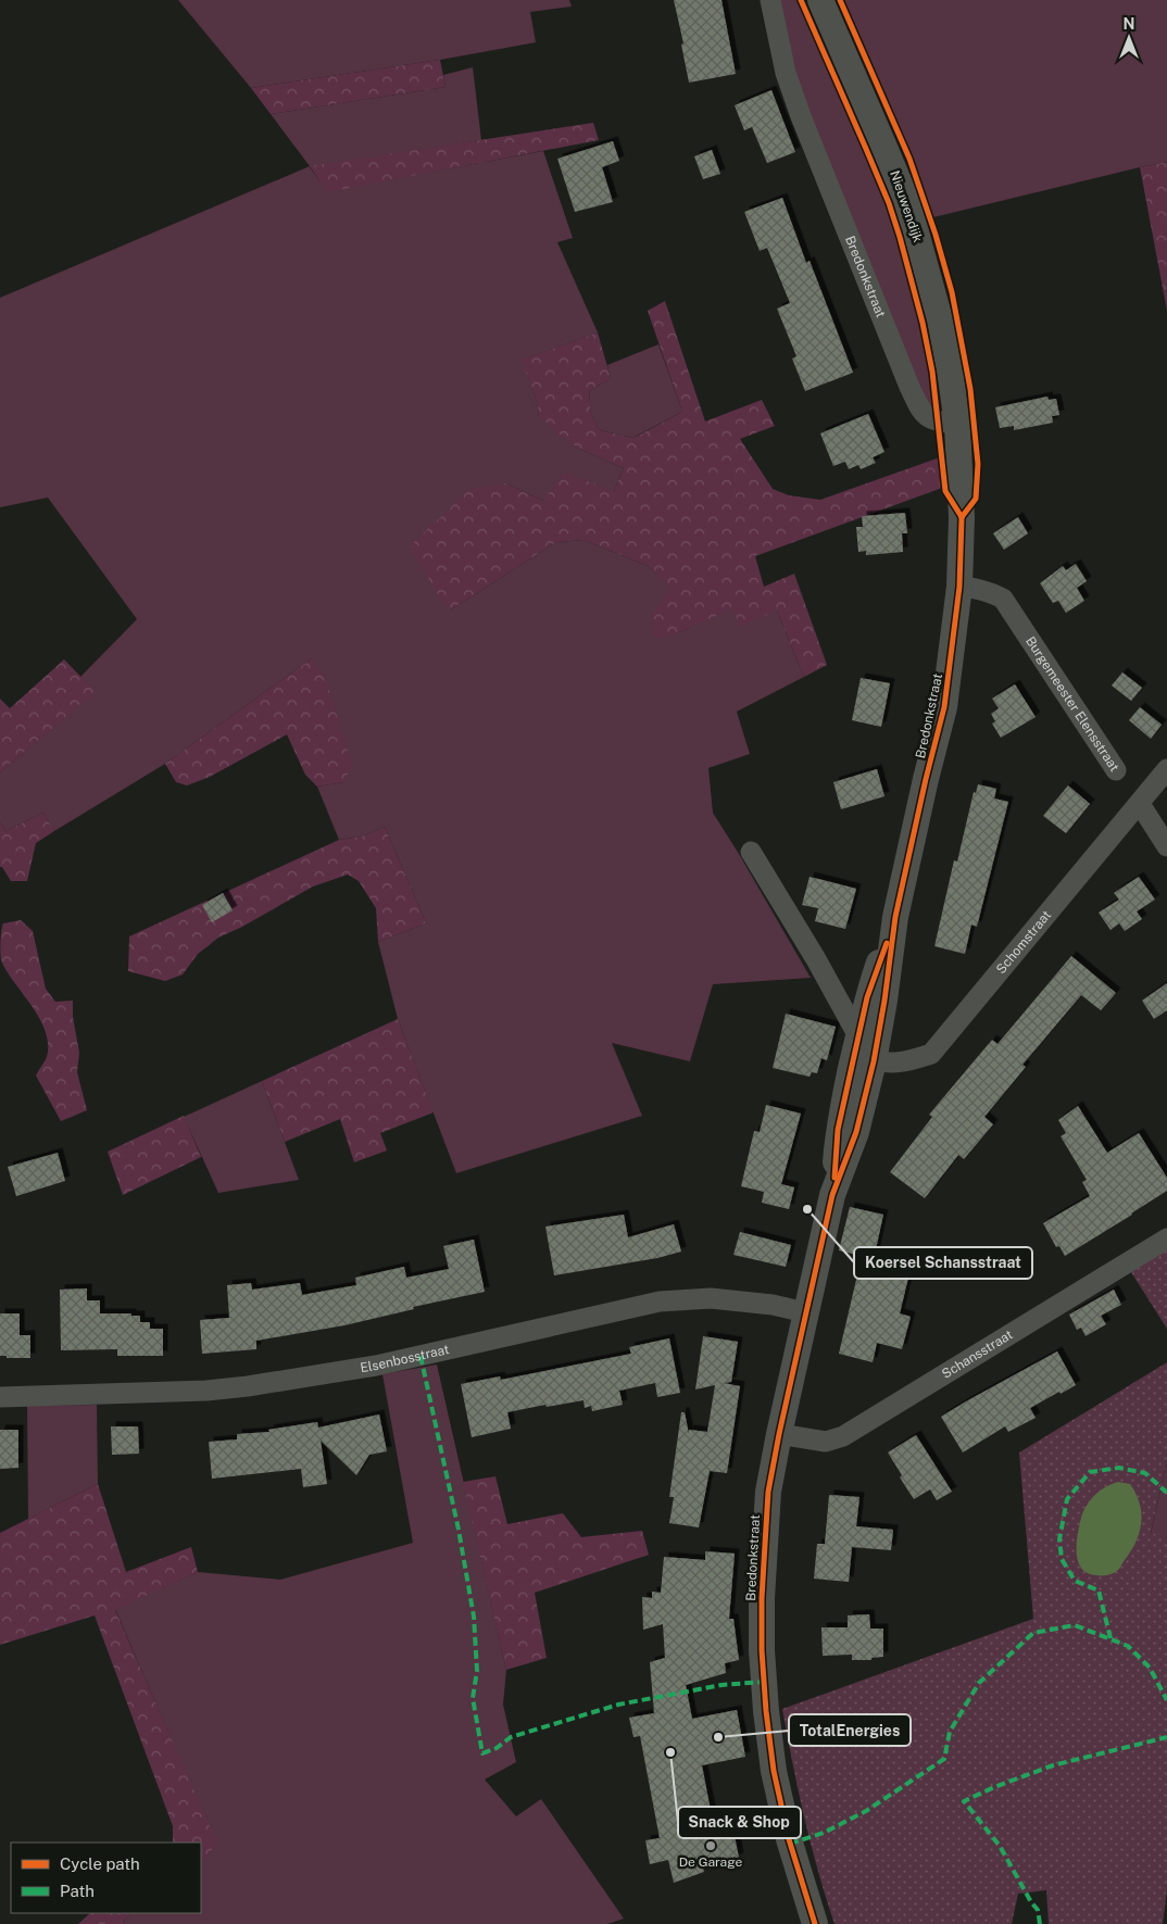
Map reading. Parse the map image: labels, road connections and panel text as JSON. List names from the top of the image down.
{
  "streets": {
    "street": [
      "Nieuwendijk",
      "Bredonkstraat",
      "Burgemeester Elensstraat",
      "Schomstraat",
      "Schansstraat",
      "Elsenbosstraat"
    ]
  },
  "crossings": [
    ["Nieuwendijk", "Bredonkstraat"],
    ["Bredonkstraat", "Burgemeester Elensstraat"],
    ["Bredonkstraat", "Schomstraat"],
    ["Bredonkstraat", "Schansstraat"],
    ["Bredonkstraat", "Elsenbosstraat"]
  ],
  "places": [
    "Koersel Schansstraat",
    "TotalEnergies",
    "Snack & Shop",
    "De Garage"
  ],
  "legend": ["Cycle path", "Path"],
  "north": "top"
}
